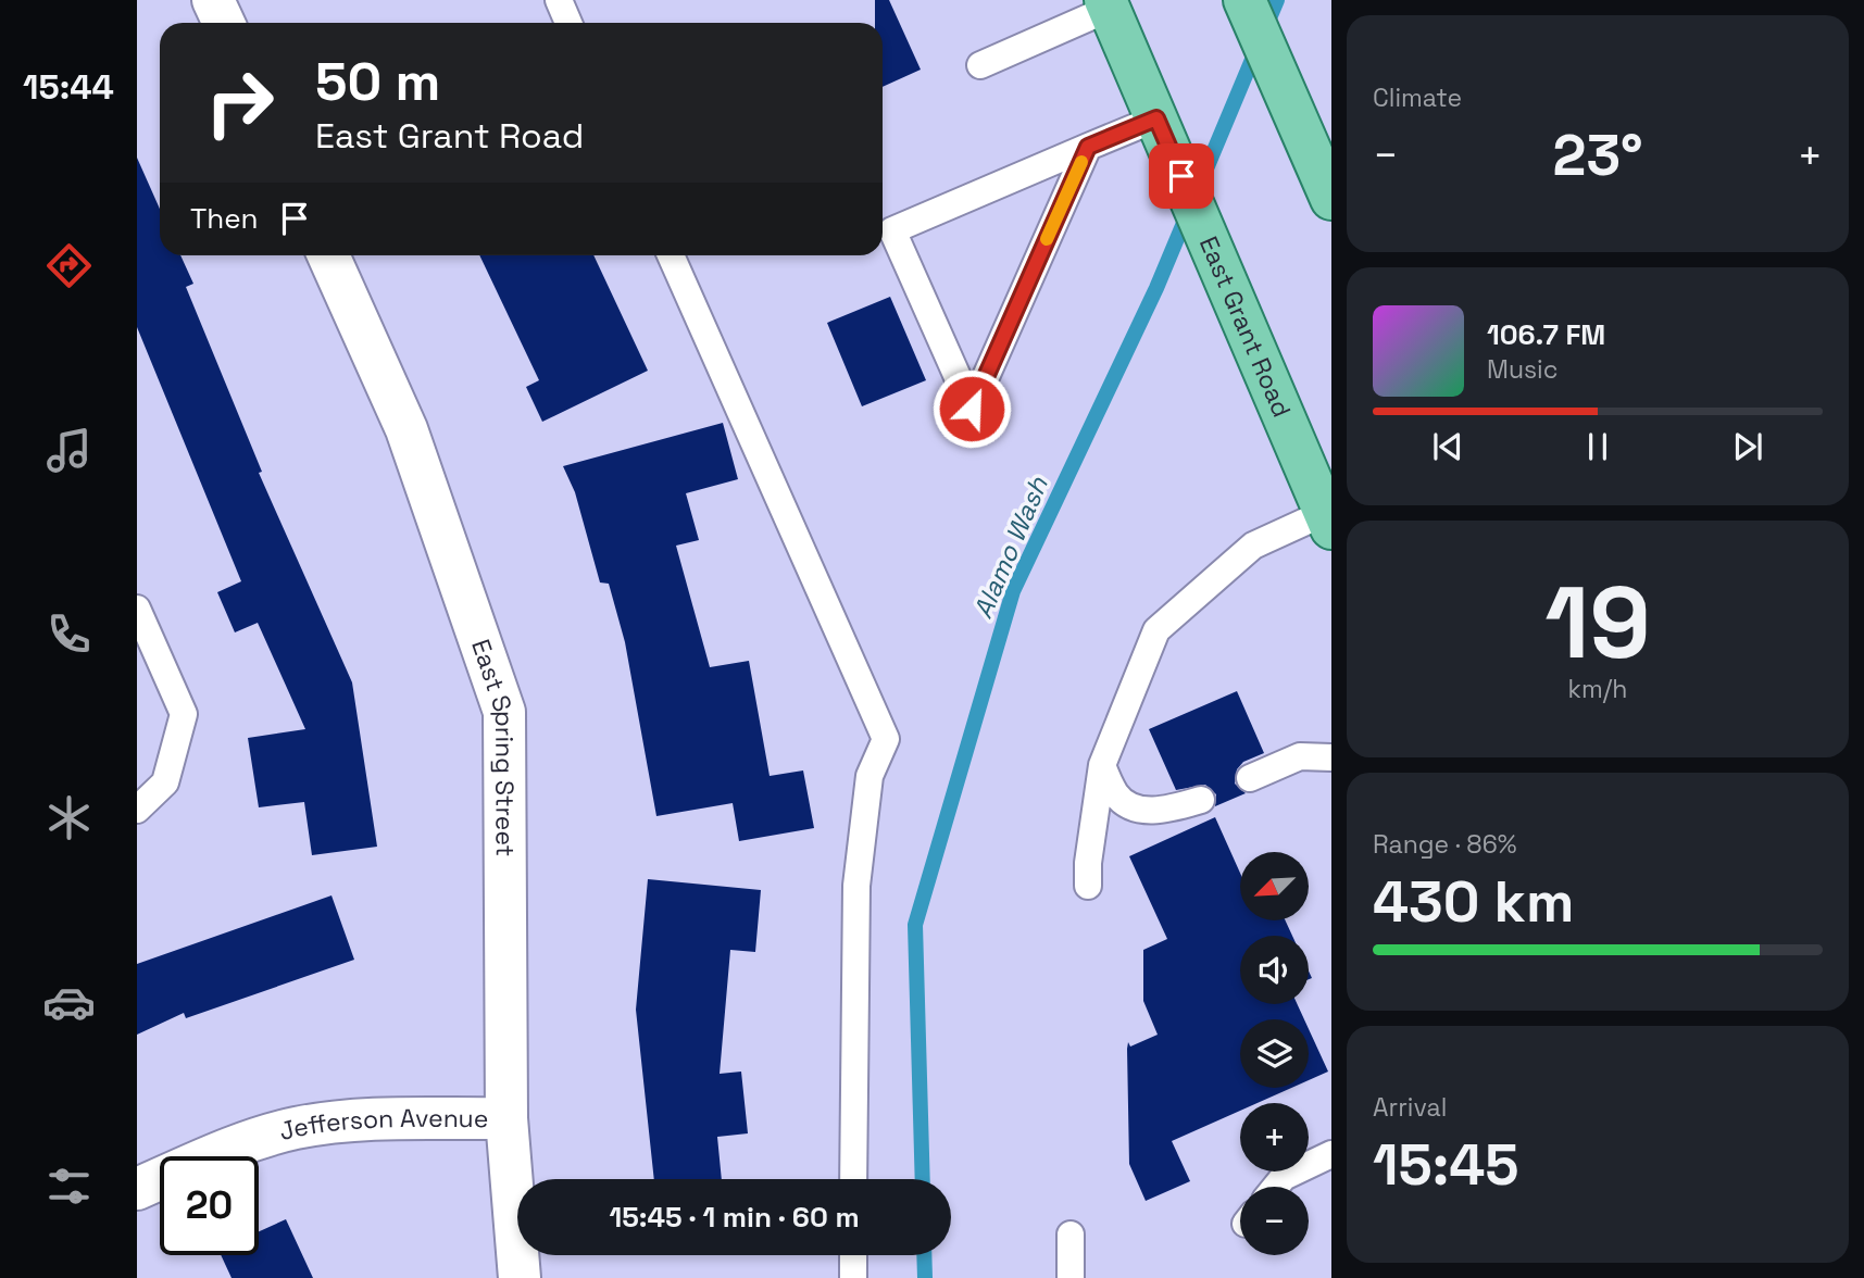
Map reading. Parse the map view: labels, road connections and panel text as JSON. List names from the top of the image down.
{
  "streets": {
    "main road": ["East Grant Road"],
    "street": ["East Spring Street", "Jefferson Avenue"]
  },
  "crossings": [
    ["East Spring Street", "Jefferson Avenue"]
  ],
  "water": ["Alamo Wash"],
  "north": "bottom left",
  "page": {
    "tabs": "15:44",
    "tile": [
      "Climate",
      ["19", "km/h"],
      ["Range · 86%", "430 km"],
      ["Arrival", "15:45"]
    ],
    "turn": ["50 m", "East Grant Road"],
    "heat": ["−", "23°", "+"],
    "then": "Then",
    "song": ["106.7 FM", "Music"],
    "map_buttons": ["+", "−"],
    "limit": "20",
    "trip": "15:45 · 1 min · 60 m"
  }
}
